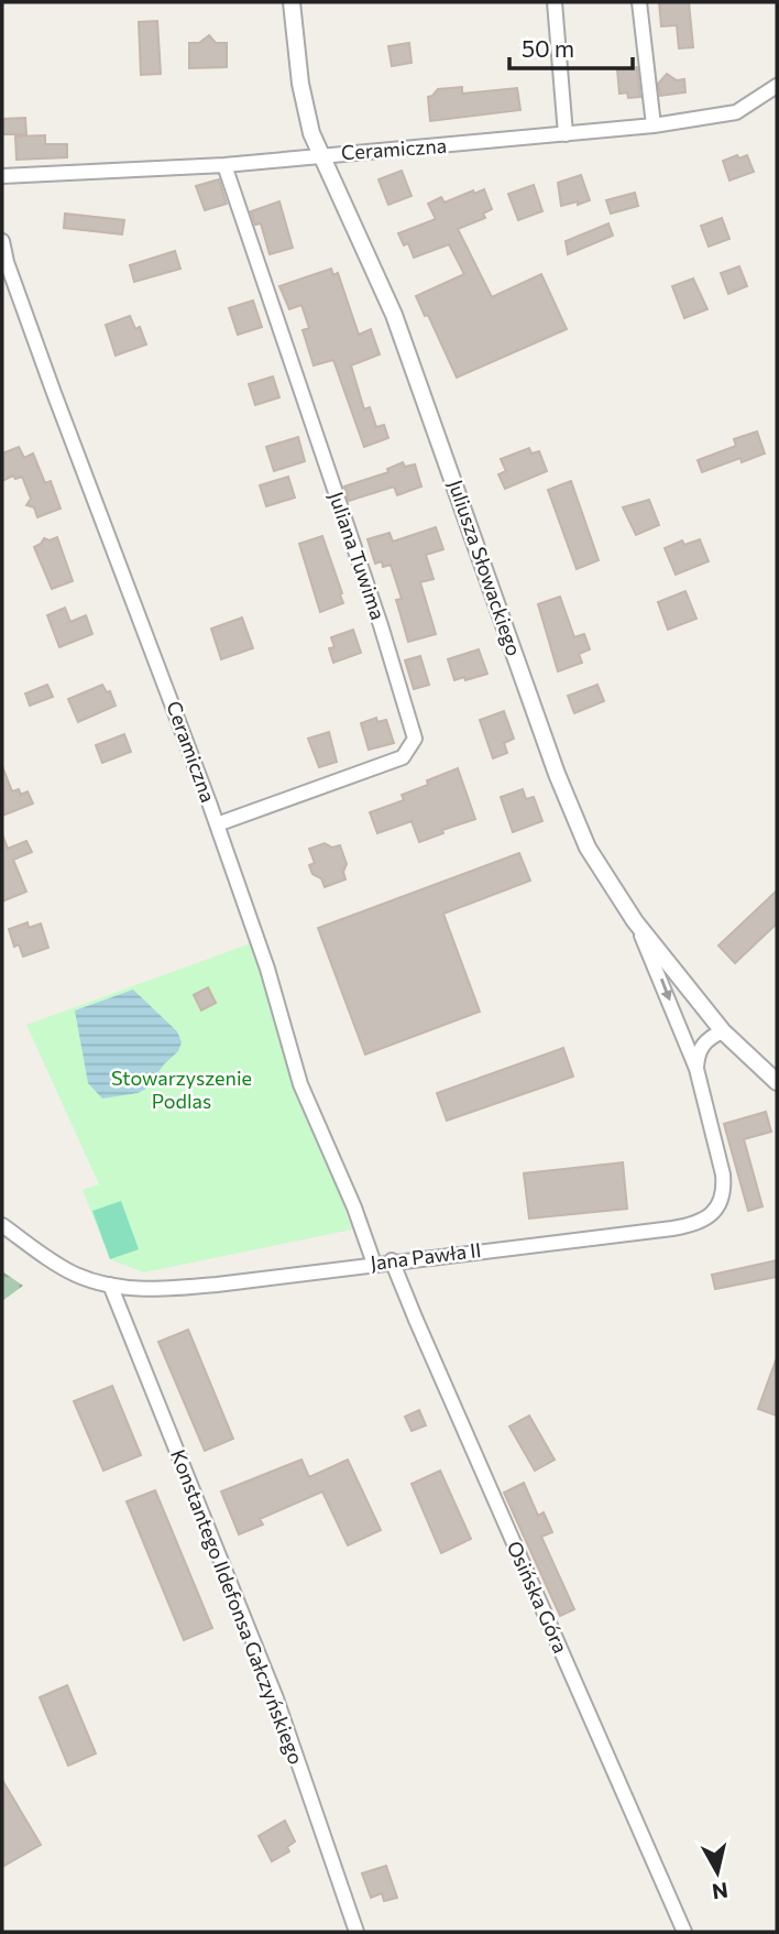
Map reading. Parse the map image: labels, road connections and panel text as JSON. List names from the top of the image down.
{
  "streets": {
    "street": [
      "Ceramiczna",
      "Juliana Tuwima",
      "Juliusza Słowackiego",
      "Jana Pawła II",
      "Osińska Góra",
      "Konstantego Ildefonsa Gałczyńskiego"
    ]
  },
  "crossings": [
    ["Ceramiczna", "Juliana Tuwima"],
    ["Ceramiczna", "Juliusza Słowackiego"],
    ["Ceramiczna", "Jana Pawła II"],
    ["Juliusza Słowackiego", "Jana Pawła II"],
    ["Jana Pawła II", "Osińska Góra"],
    ["Jana Pawła II", "Konstantego Ildefonsa Gałczyńskiego"]
  ],
  "parks": ["Stowarzyszenie Podlas"],
  "scale_bar": "50 m",
  "north": "bottom"
}
